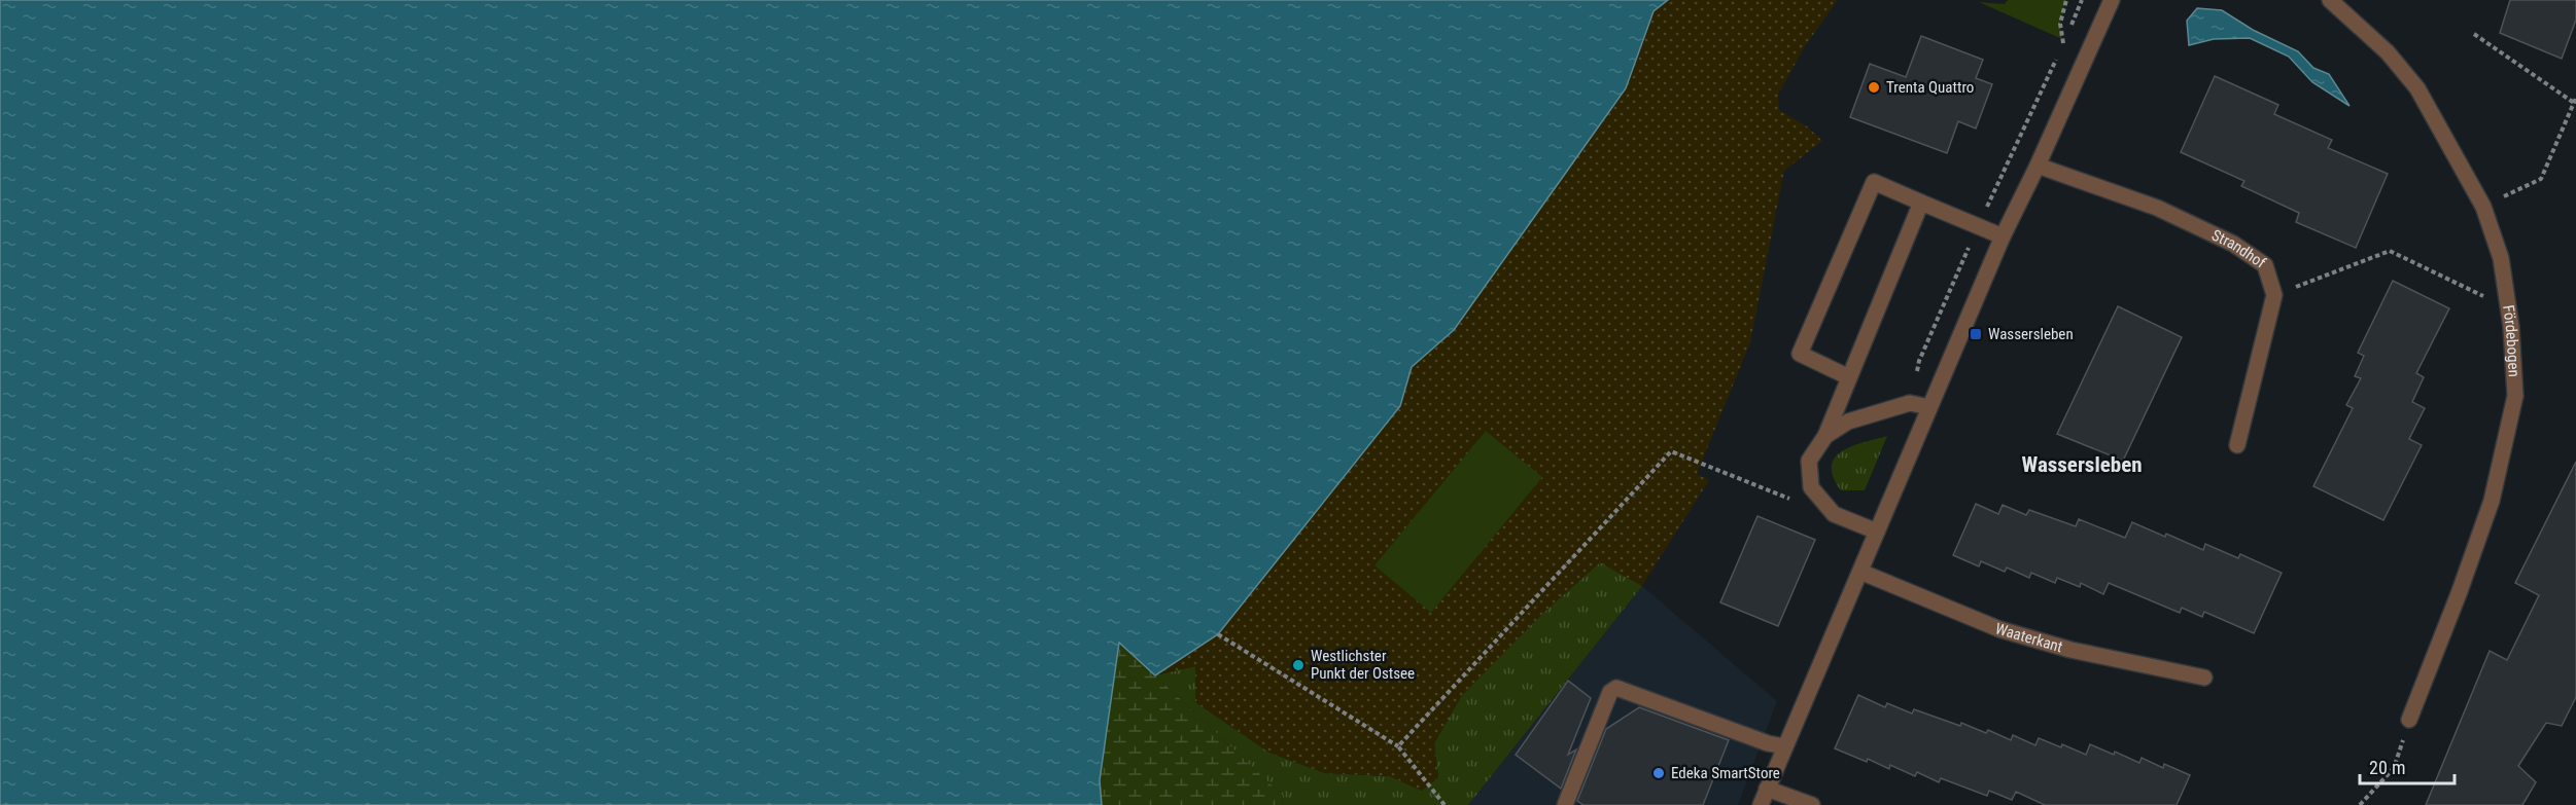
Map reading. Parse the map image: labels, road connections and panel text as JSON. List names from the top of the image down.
{
  "streets": {
    "street": ["Strandhof", "Fördebogen", "Waaterkant"]
  },
  "districts": ["Wassersleben"],
  "places": {
    "other": ["Trenta Quattro", "Westlichster Punkt der Ostsee", "Edeka SmartStore"],
    "transit": ["Wassersleben"]
  },
  "scale_bar": "20 m"
}
